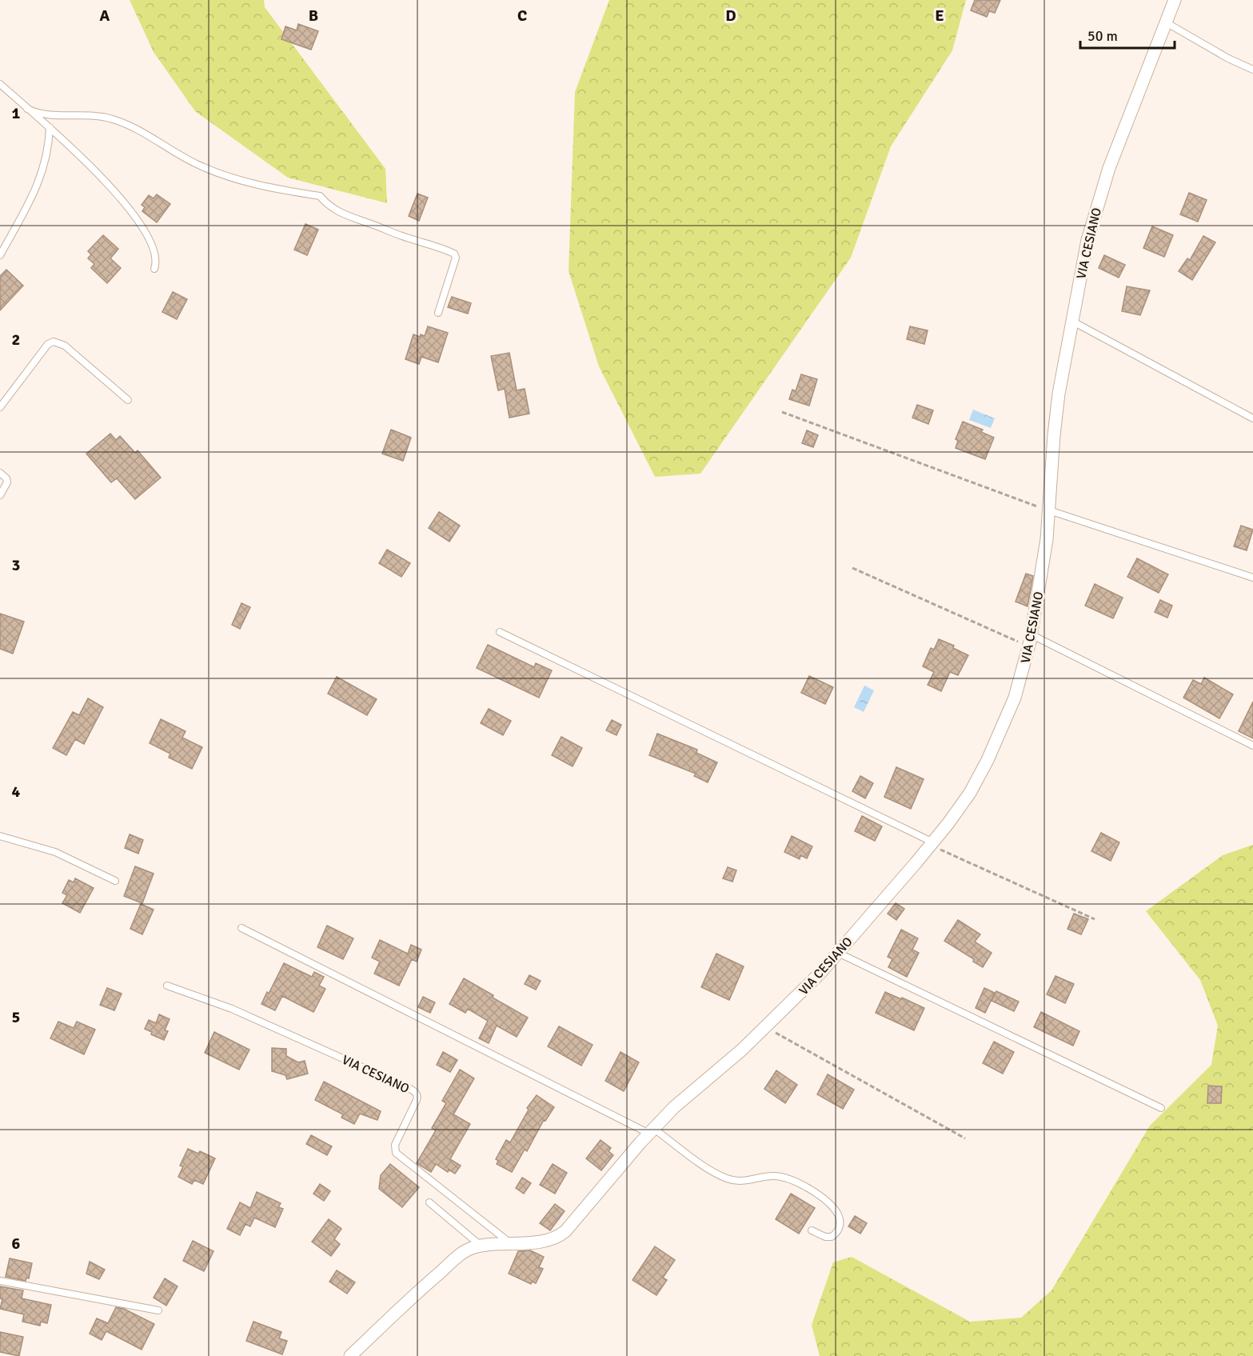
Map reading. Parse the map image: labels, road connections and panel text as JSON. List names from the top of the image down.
{
  "streets": {
    "street": ["VIA CESIANO"]
  },
  "scale_bar": "50 m",
  "grid": {
    "columns": [
      "A",
      "B",
      "C",
      "D",
      "E"
    ],
    "rows": [
      "1",
      "2",
      "3",
      "4",
      "5",
      "6"
    ]
  }
}
